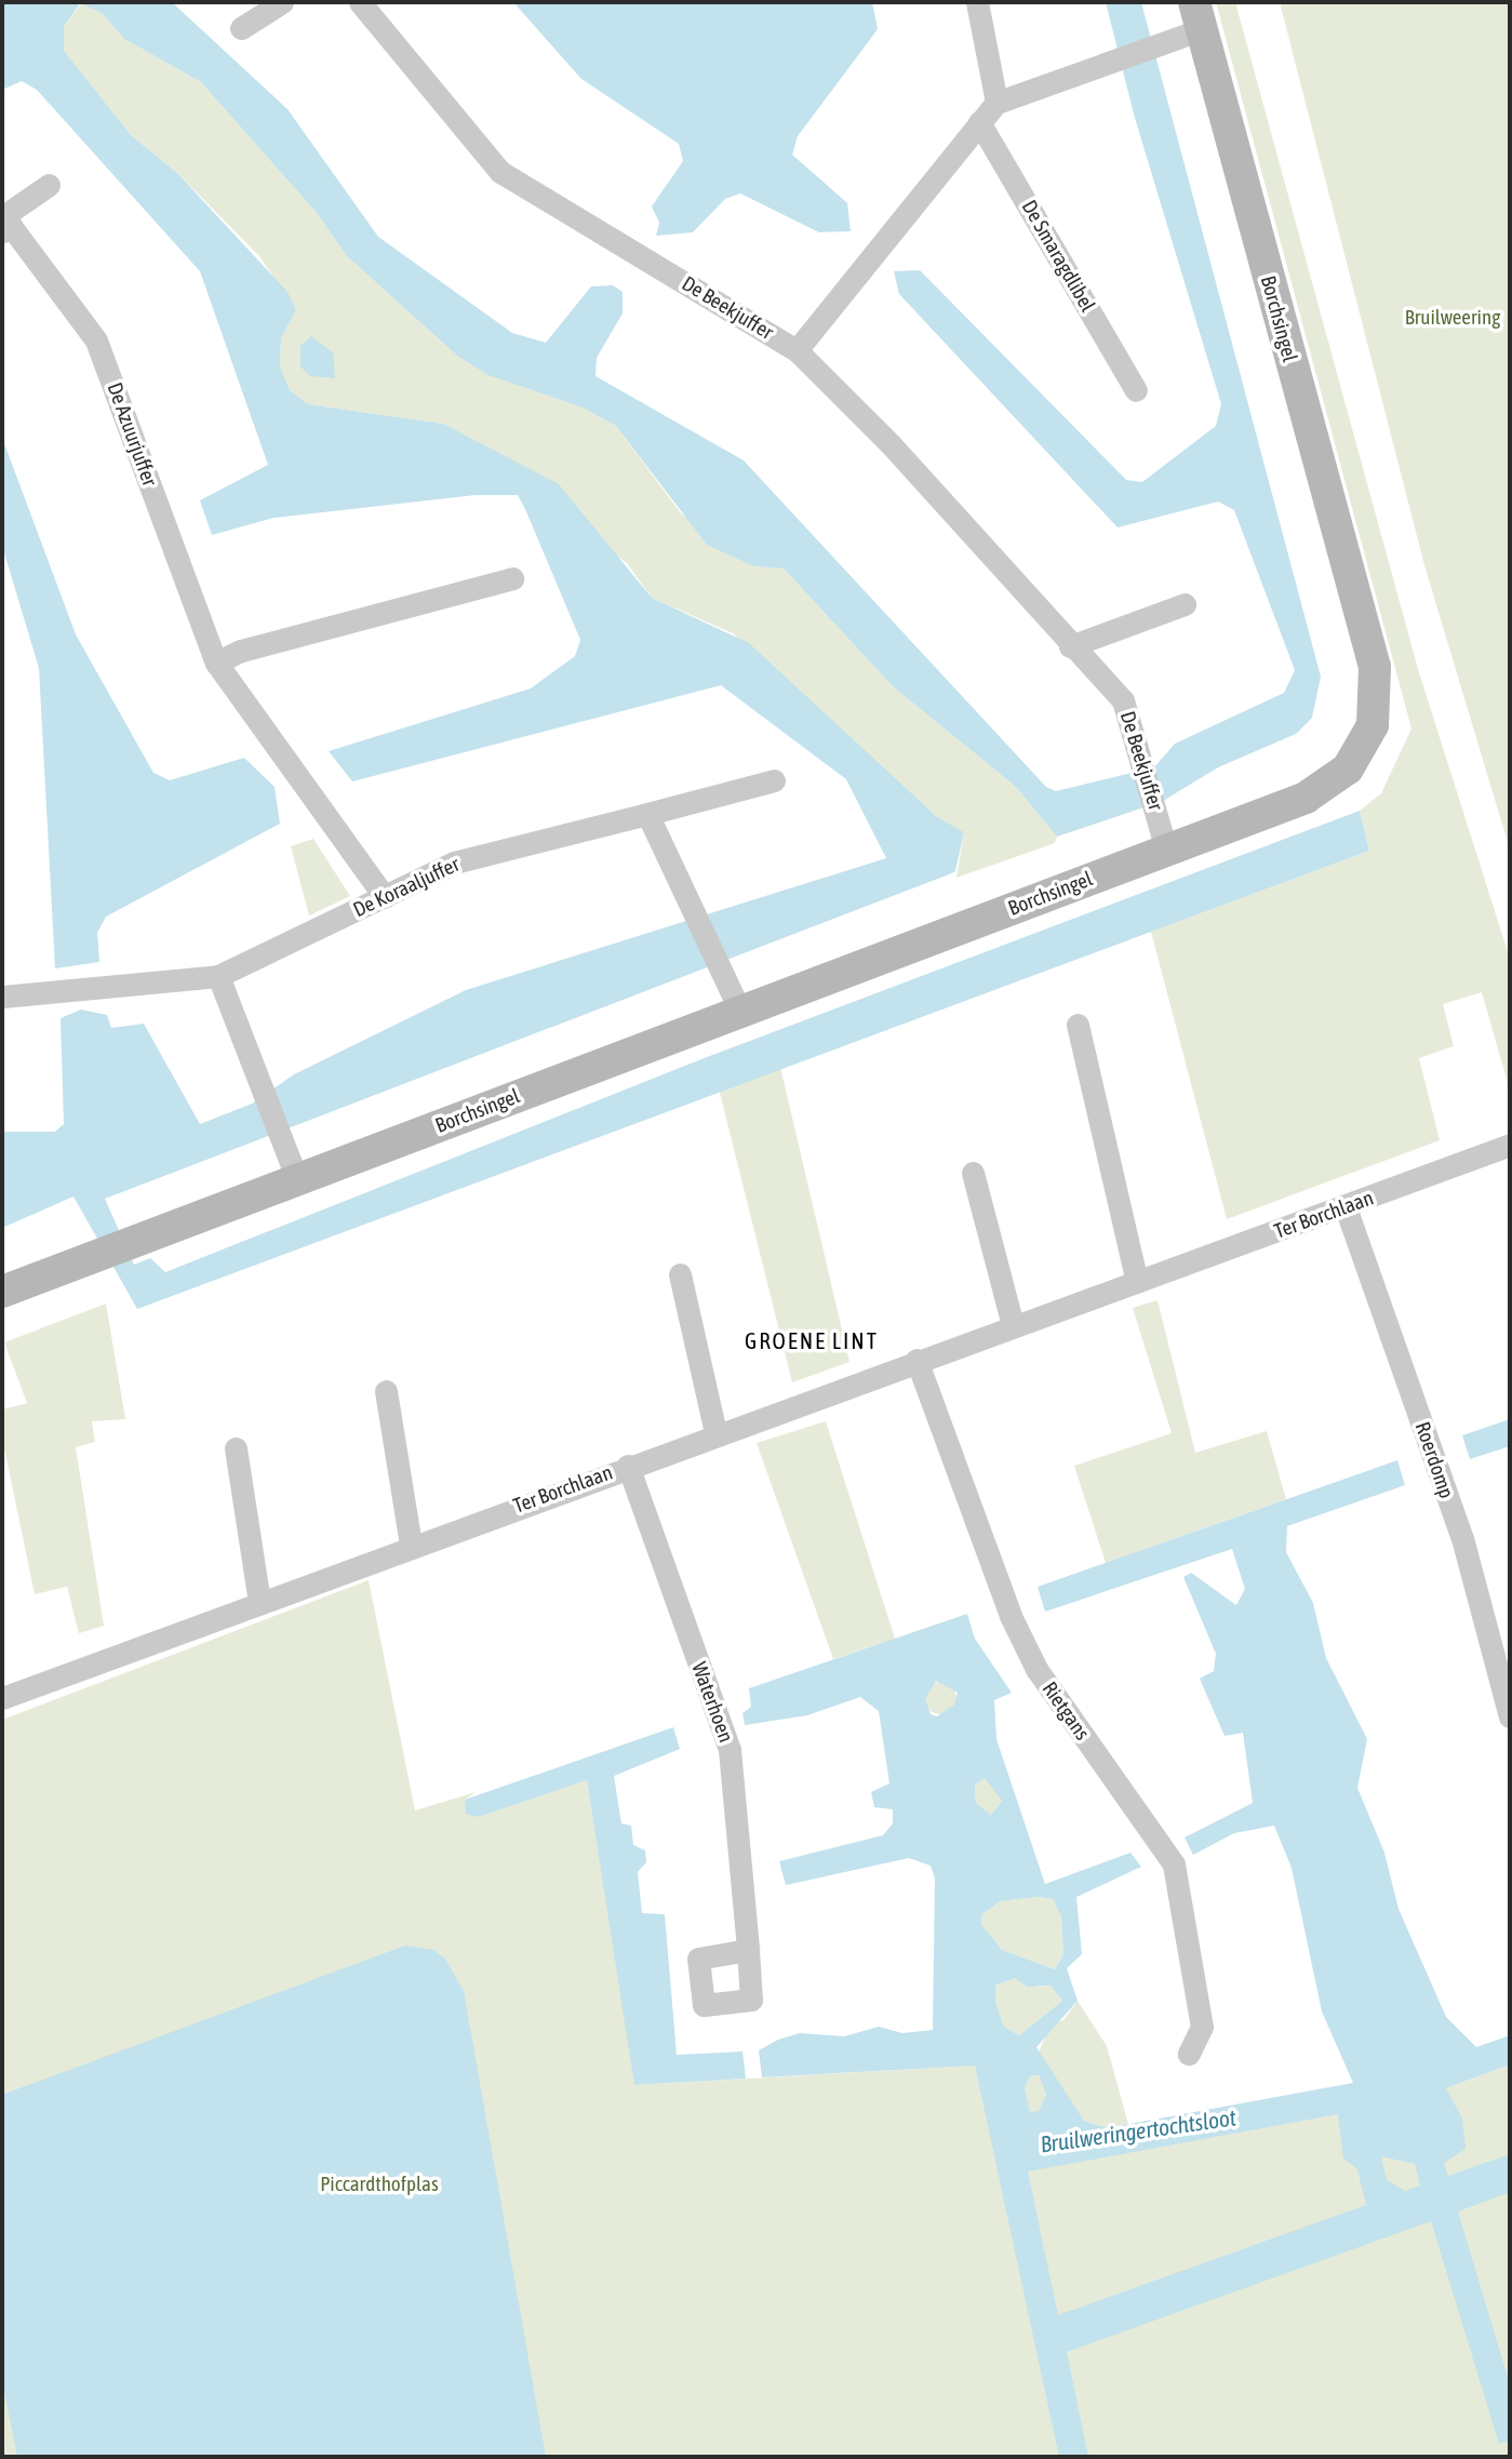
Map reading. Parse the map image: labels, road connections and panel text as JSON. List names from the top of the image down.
{
  "streets": {
    "main road": ["Borchsingel"],
    "street": [
      "De Smaragdlibel",
      "De Beekjuffer",
      "De Azuurjuffer",
      "De Koraaljuffer",
      "Ter Borchlaan",
      "Roerdomp",
      "Waterhoen",
      "Rietgans"
    ]
  },
  "crossings": [
    ["De Beekjuffer", "Borchsingel"],
    ["De Azuurjuffer", "De Koraaljuffer"],
    ["Ter Borchlaan", "Roerdomp"],
    ["Ter Borchlaan", "Waterhoen"],
    ["Ter Borchlaan", "Rietgans"]
  ],
  "districts": ["GROENE LINT"],
  "water": ["Bruilweringertochtsloot"],
  "parks": ["Bruilweering", "Piccardthofplas"]
}
